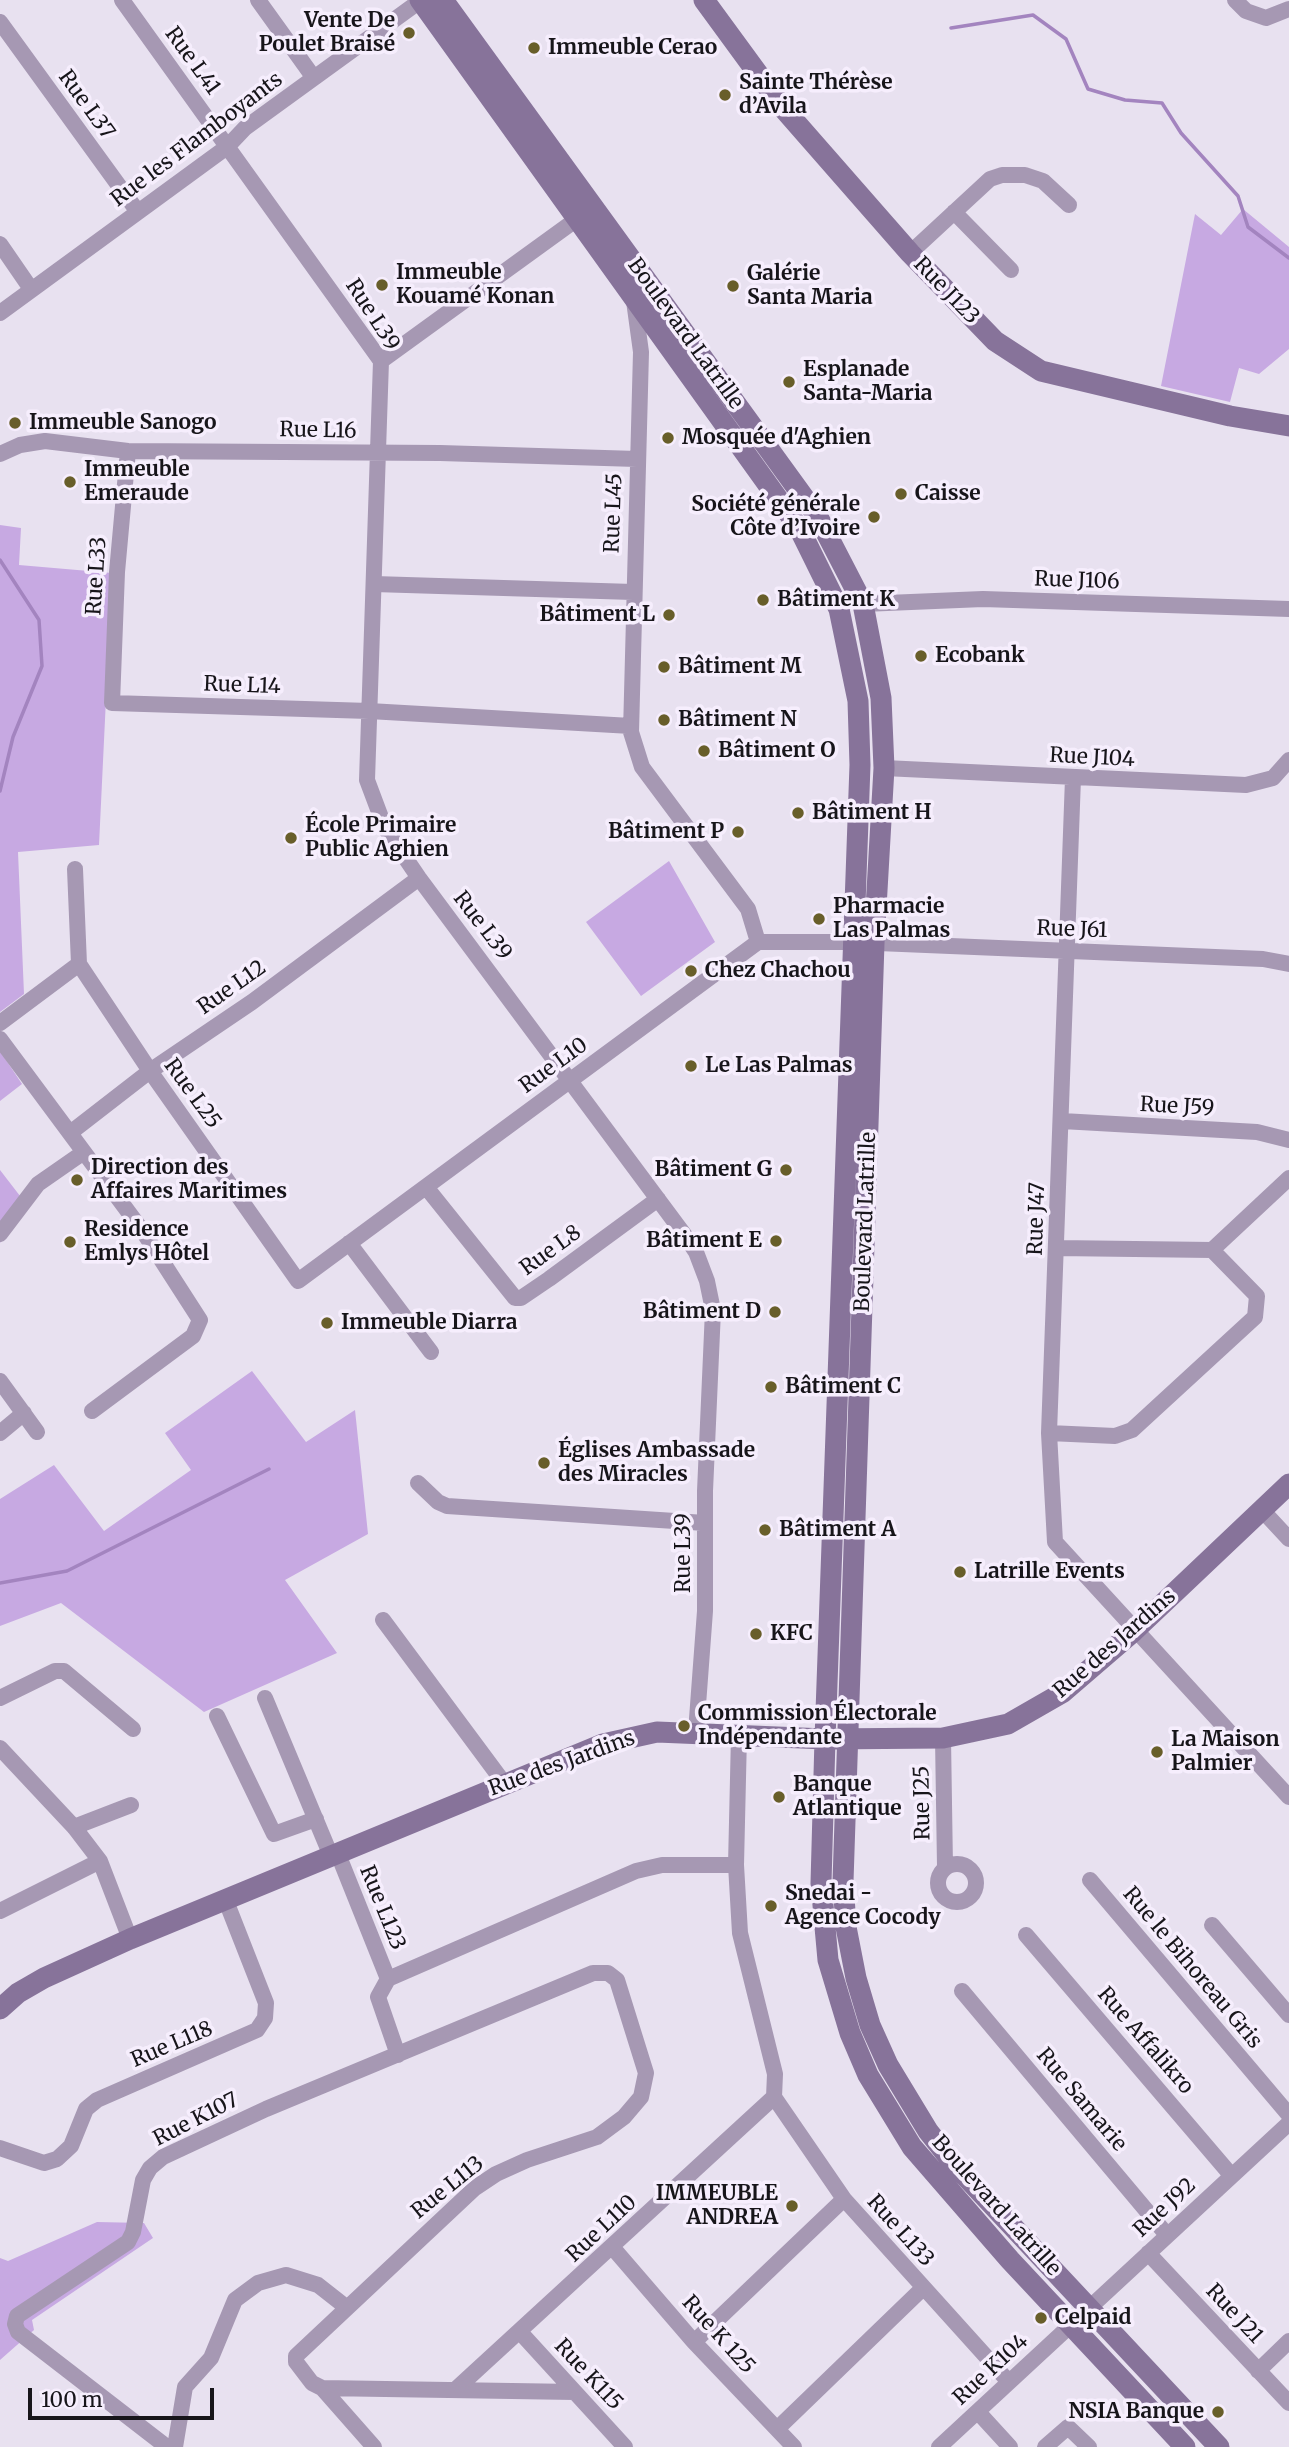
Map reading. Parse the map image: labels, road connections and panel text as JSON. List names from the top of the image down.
{
  "streets": {
    "main road": ["Rue J123", "Boulevard Latrille", "Rue des Jardins"],
    "street": [
      "Rue L41",
      "Rue L37",
      "Rue les Flamboyants",
      "Rue L39",
      "Rue L16",
      "Rue L45",
      "Rue L33",
      "Rue J106",
      "Rue L14",
      "Rue J104",
      "Rue J61",
      "Rue L12",
      "Rue L10",
      "Rue L25",
      "Rue J59",
      "Rue J47",
      "Rue L8",
      "Rue J25",
      "Rue L123",
      "Rue le Bihoreau Gris",
      "Rue Affalikro",
      "Rue L118",
      "Rue Samarie",
      "Rue K107",
      "Rue L113",
      "Rue J92",
      "Rue L110",
      "Rue L133",
      "Rue J21",
      "Rue K 125",
      "Rue K104",
      "Rue K115"
    ]
  },
  "crossings": [
    ["Rue L41", "Rue les Flamboyants"],
    ["Rue L41", "Rue L39"],
    ["Rue L37", "Rue les Flamboyants"],
    ["Rue les Flamboyants", "Rue L39"],
    ["Rue les Flamboyants", "Boulevard Latrille"],
    ["Rue L39", "Rue L16"],
    ["Rue L39", "Rue L14"],
    ["Rue L39", "Rue L12"],
    ["Rue L39", "Rue L10"],
    ["Rue L39", "Rue L8"],
    ["Rue L39", "Rue des Jardins"],
    ["Boulevard Latrille", "Rue L45"],
    ["Boulevard Latrille", "Rue J106"],
    ["Boulevard Latrille", "Rue J104"],
    ["Boulevard Latrille", "Rue J61"],
    ["Boulevard Latrille", "Rue des Jardins"],
    ["Boulevard Latrille", "Rue J92"],
    ["Boulevard Latrille", "Rue K104"],
    ["Rue L16", "Rue L45"],
    ["Rue L16", "Rue L33"],
    ["Rue L45", "Rue L14"],
    ["Rue L45", "Rue L10"],
    ["Rue L33", "Rue L14"],
    ["Rue J104", "Rue J47"],
    ["Rue J61", "Rue J47"],
    ["Rue L12", "Rue L25"],
    ["Rue L10", "Rue L25"],
    ["Rue L10", "Rue L8"],
    ["Rue J59", "Rue J47"],
    ["Rue J47", "Rue des Jardins"],
    ["Rue des Jardins", "Rue J25"],
    ["Rue des Jardins", "Rue L123"],
    ["Rue des Jardins", "Rue L118"],
    ["Rue L123", "Rue K107"],
    ["Rue Affalikro", "Rue J92"],
    ["Rue Samarie", "Rue J92"],
    ["Rue K107", "Rue L113"],
    ["Rue J92", "Rue J21"],
    ["Rue J92", "Rue K104"],
    ["Rue L110", "Rue L133"],
    ["Rue L110", "Rue K 125"],
    ["Rue L110", "Rue K115"],
    ["Rue L133", "Rue K104"]
  ],
  "places": [
    "Vente De Poulet Braisé",
    "Immeuble Cerao",
    "Sainte Thérèse d’Avila",
    "Immeuble Kouamé Konan",
    "Galérie Santa Maria",
    "Esplanade Santa-Maria",
    "Immeuble Sanogo",
    "Mosquée d'Aghien",
    "Immeuble Emeraude",
    "Caisse",
    "Société générale Côte d’Ivoire",
    "Bâtiment K",
    "Bâtiment L",
    "Ecobank",
    "Bâtiment M",
    "Bâtiment N",
    "Bâtiment O",
    "Bâtiment H",
    "Bâtiment P",
    "École Primaire Public Aghien",
    "Pharmacie Las Palmas",
    "Chez Chachou",
    "Le Las Palmas",
    "Bâtiment G",
    "Direction des Affaires Maritimes",
    "Bâtiment E",
    "Residence Emlys Hôtel",
    "Bâtiment D",
    "Immeuble Diarra",
    "Bâtiment C",
    "Églises Ambassade des Miracles",
    "Bâtiment A",
    "Latrille Events",
    "KFC",
    "Commission Électorale Indépendante",
    "La Maison Palmier",
    "Banque Atlantique",
    "Snedai - Agence Cocody",
    "IMMEUBLE ANDREA",
    "Celpaid",
    "NSIA Banque"
  ],
  "scale_bar": "100 m"
}
